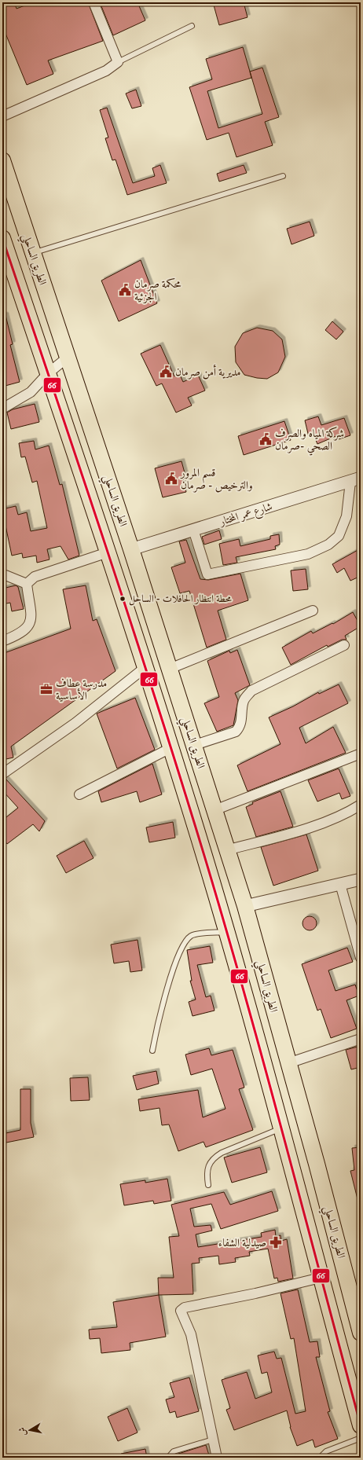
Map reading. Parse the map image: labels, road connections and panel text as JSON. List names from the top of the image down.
{
  "streets": {
    "highway": ["الطريق الساحلي"],
    "street": ["شارع عمر المختار"]
  },
  "crossings": [
    ["الطريق الساحلي", "شارع عمر المختار"]
  ],
  "places": {
    "public building": [
      "محكمة صرمان الجزئية",
      "مديرية أمن صرمان",
      "شركة المياه والصرف الصحي -صرمان",
      "قسم المرور والترخيص - صرمان"
    ],
    "other": ["محطة انتظار الحافلات - الساحل"],
    "office": ["مدرسة عطاف الأساسية"],
    "pharmacy": ["صيدلية الشفاء"]
  },
  "lines": ["transit line 66"],
  "north": "left"
}
